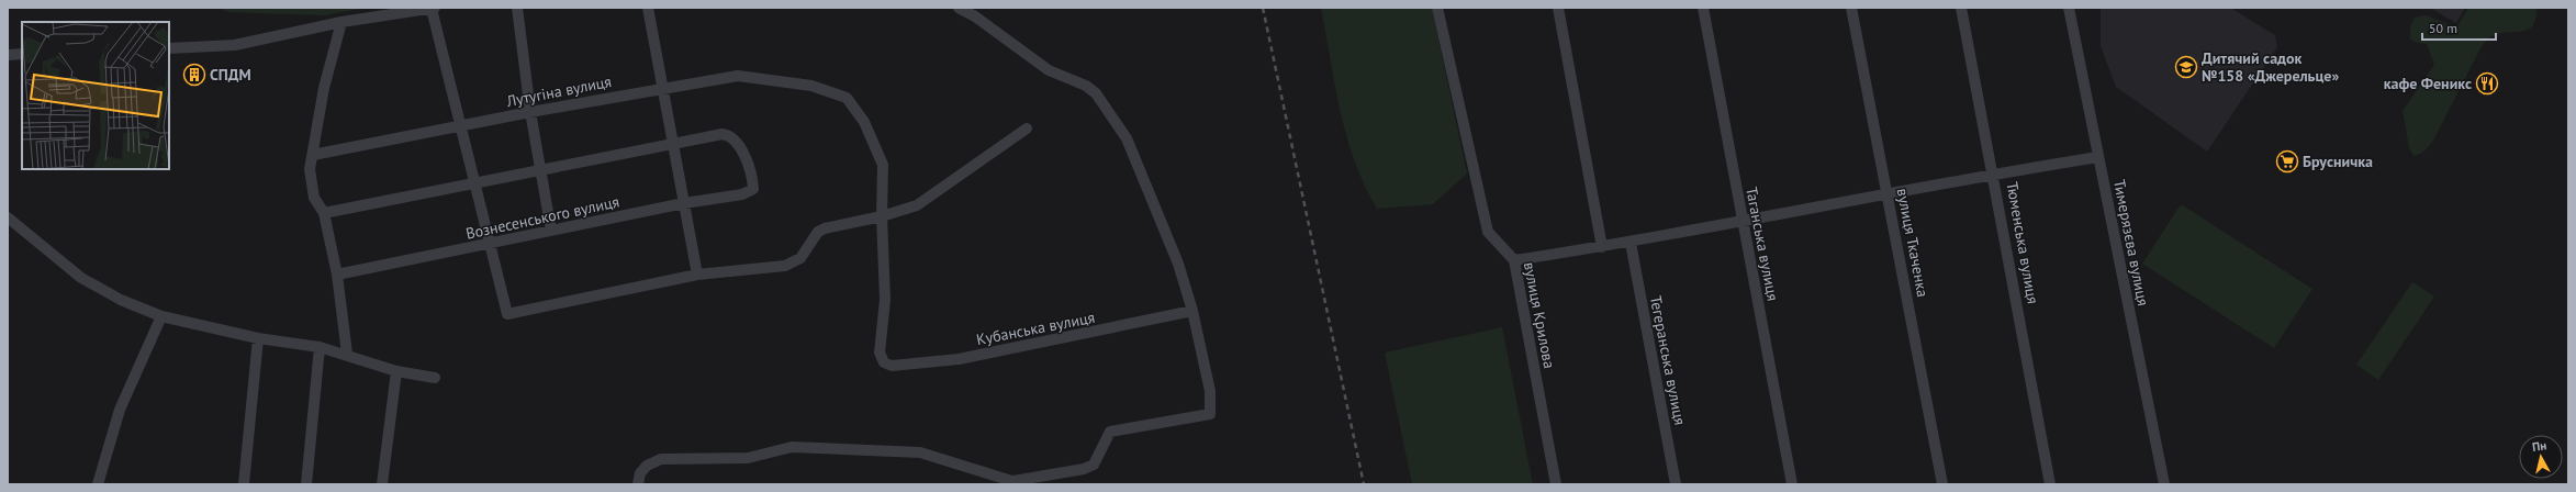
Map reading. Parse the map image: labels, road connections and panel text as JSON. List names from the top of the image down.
{
  "streets": {
    "street": [
      "Лутугіна вулиця",
      "Вознесенського вулиця",
      "вулиця Ткаченка",
      "Тюменська вулиця",
      "Тимерязєва вулиця",
      "Таганська вулиця",
      "вулиця Крилова",
      "Кубанська вулиця",
      "Тегеранська вулиця"
    ]
  },
  "crossings": [
    ["Лутугіна вулиця", "Кубанська вулиця"]
  ],
  "places": {
    "school or university": ["Дитячий садок №158 «Джерельце»"],
    "building": ["СПДМ"],
    "restaurant": ["кафе Феникс"],
    "supermarket": ["Брусничка"]
  },
  "scale_bar": "50 m",
  "north": "top"
}
